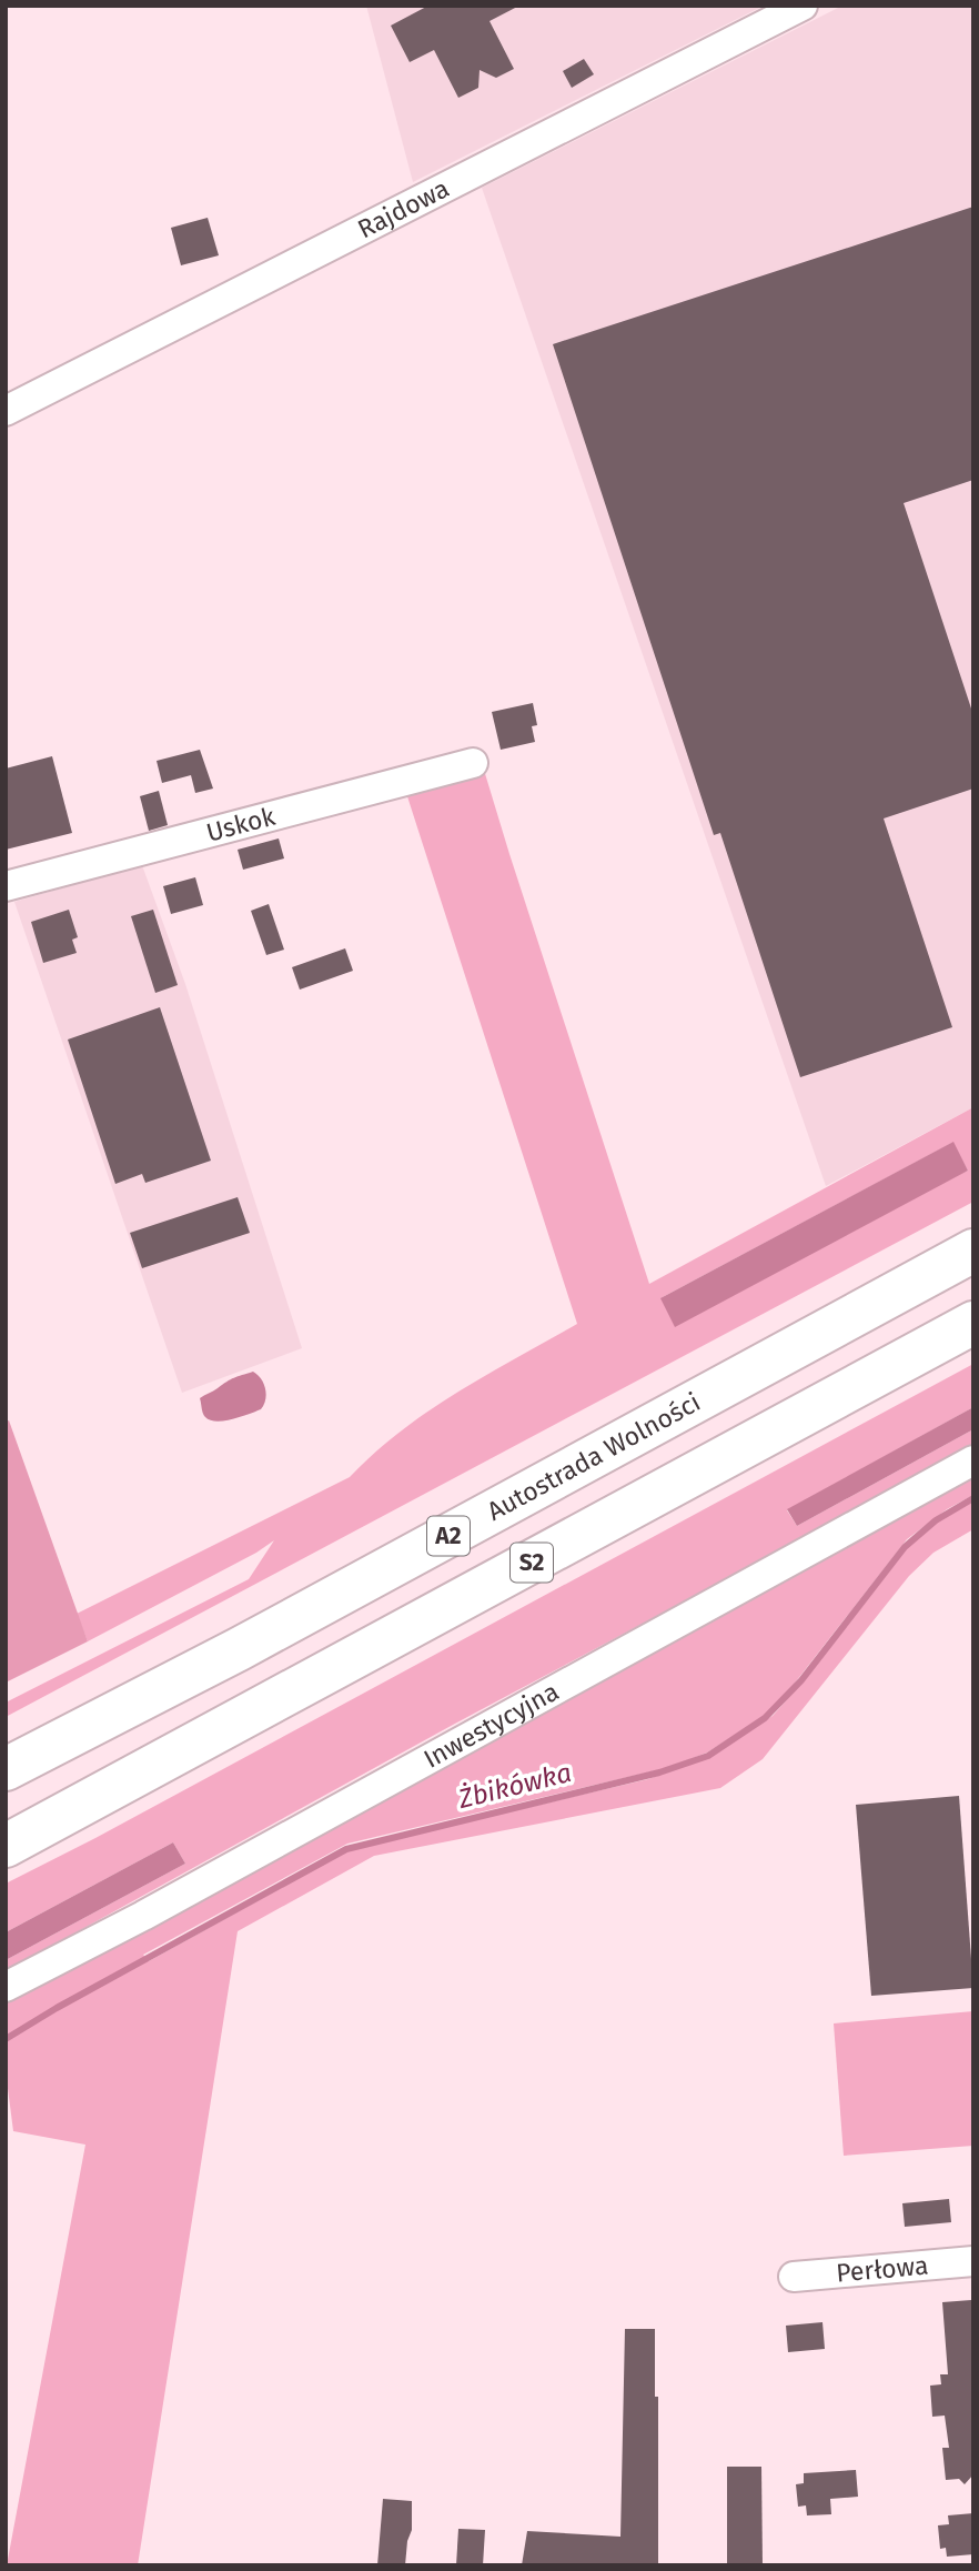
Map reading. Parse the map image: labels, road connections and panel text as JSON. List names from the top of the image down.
{
  "streets": {
    "highway": ["Autostrada Wolności", "A2", "S2"],
    "street": [
      "Rajdowa",
      "Uskok",
      "Inwestycyjna",
      "Perłowa"
    ]
  },
  "water": ["Żbikówka"]
}
